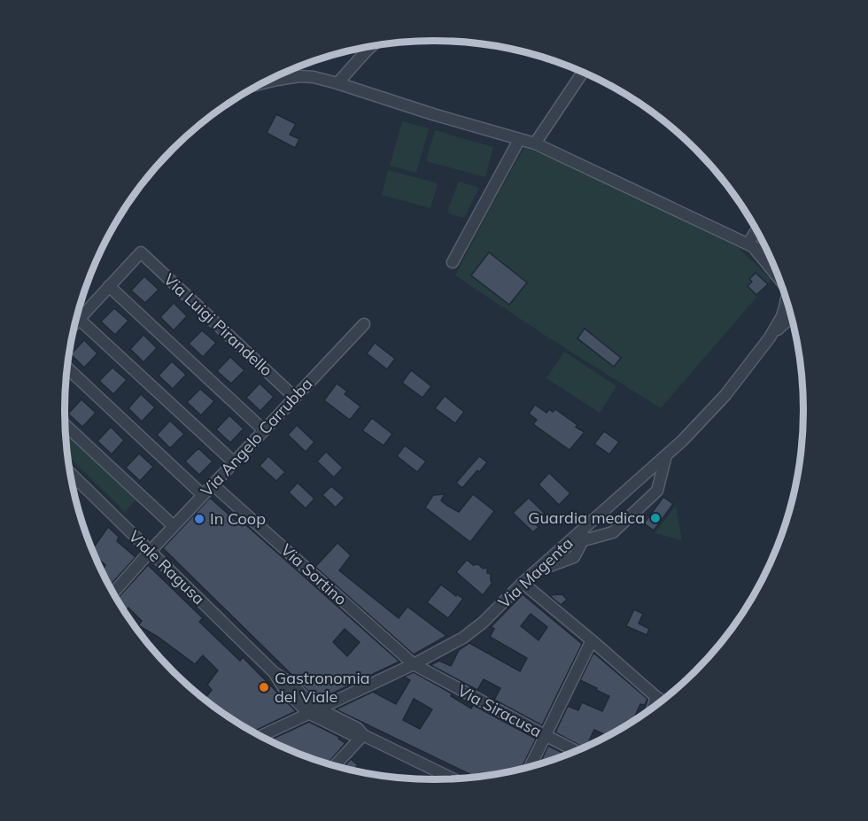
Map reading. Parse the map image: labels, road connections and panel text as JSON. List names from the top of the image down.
{
  "streets": {
    "street": [
      "Via Luigi Pirandello",
      "Via Angelo Carrubba",
      "Viale Ragusa",
      "Via Magenta",
      "Via Sortino",
      "Via Siracusa"
    ]
  },
  "crossings": [
    ["Via Luigi Pirandello", "Via Angelo Carrubba"],
    ["Via Angelo Carrubba", "Viale Ragusa"],
    ["Via Angelo Carrubba", "Via Sortino"],
    ["Viale Ragusa", "Via Magenta"],
    ["Via Magenta", "Via Sortino"],
    ["Via Magenta", "Via Siracusa"],
    ["Via Sortino", "Via Siracusa"]
  ],
  "places": ["Guardia medica", "In Coop", "Gastronomia del Viale"]
}
